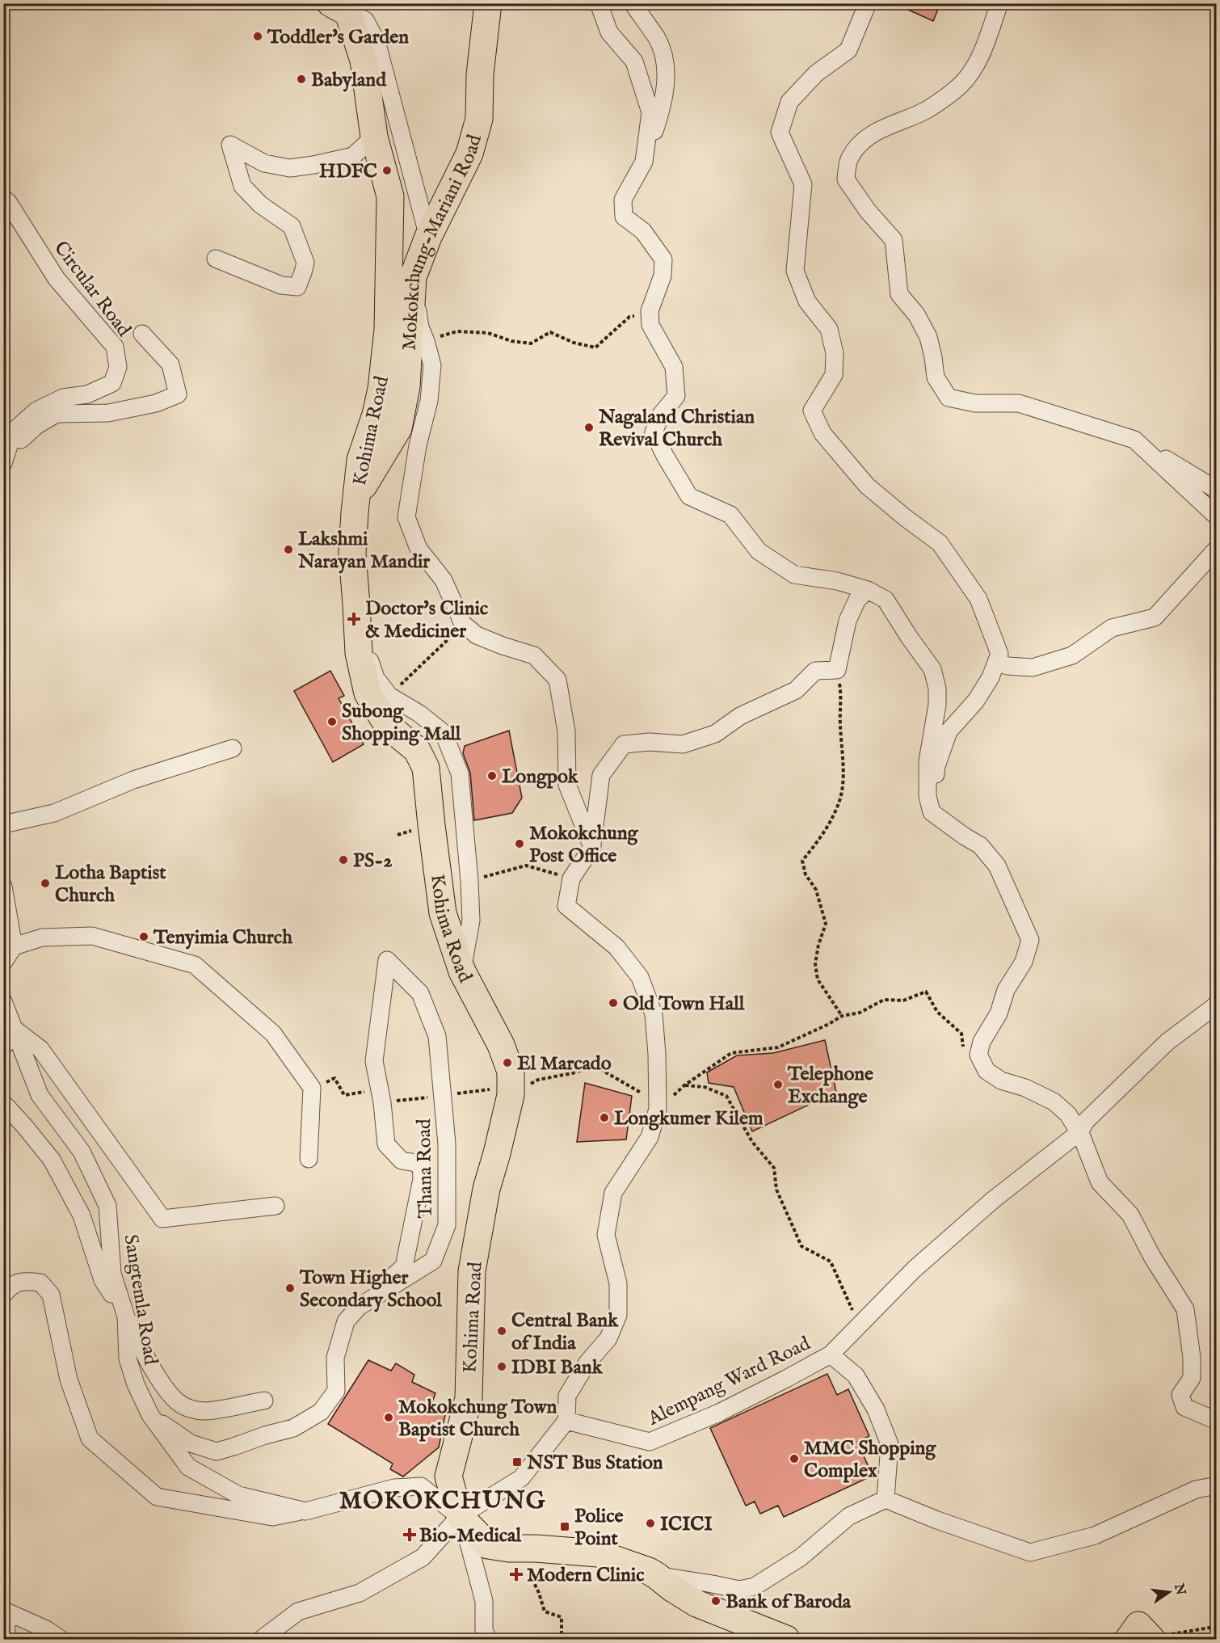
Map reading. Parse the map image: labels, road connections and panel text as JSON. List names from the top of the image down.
{
  "streets": {
    "highway": ["Mokokchung-Mariani Road", "Kohima Road"],
    "street": [
      "Circular Road",
      "Thana Road",
      "Sangtemla Road",
      "Alempang Ward Road"
    ]
  },
  "crossings": [
    ["Mokokchung-Mariani Road", "Kohima Road"],
    ["Kohima Road", "Sangtemla Road"],
    ["Thana Road", "Sangtemla Road"]
  ],
  "districts": ["MOKOKCHUNG"],
  "places": {
    "other": [
      "Toddler's Garden",
      "Babyland",
      "HDFC",
      "Nagaland Christian Revival Church",
      "Lakshmi Narayan Mandir",
      "Subong Shopping Mall",
      "Longpok",
      "Mokokchung Post Office",
      "PS-2",
      "Lotha Baptist Church",
      "Tenyimia Church",
      "Old Town Hall",
      "El Marcado",
      "Telephone Exchange",
      "Longkumer Kilem",
      "Town Higher Secondary School",
      "Central Bank of India",
      "IDBI Bank",
      "Mokokchung Town Baptist Church",
      "MMC Shopping Complex",
      "ICICI",
      "Bank of Baroda"
    ],
    "health": ["Doctor's Clinic & Mediciner", "Bio-Medical", "Modern Clinic"],
    "transit": ["NST Bus Station", "Police Point"]
  },
  "north": "right"
}
